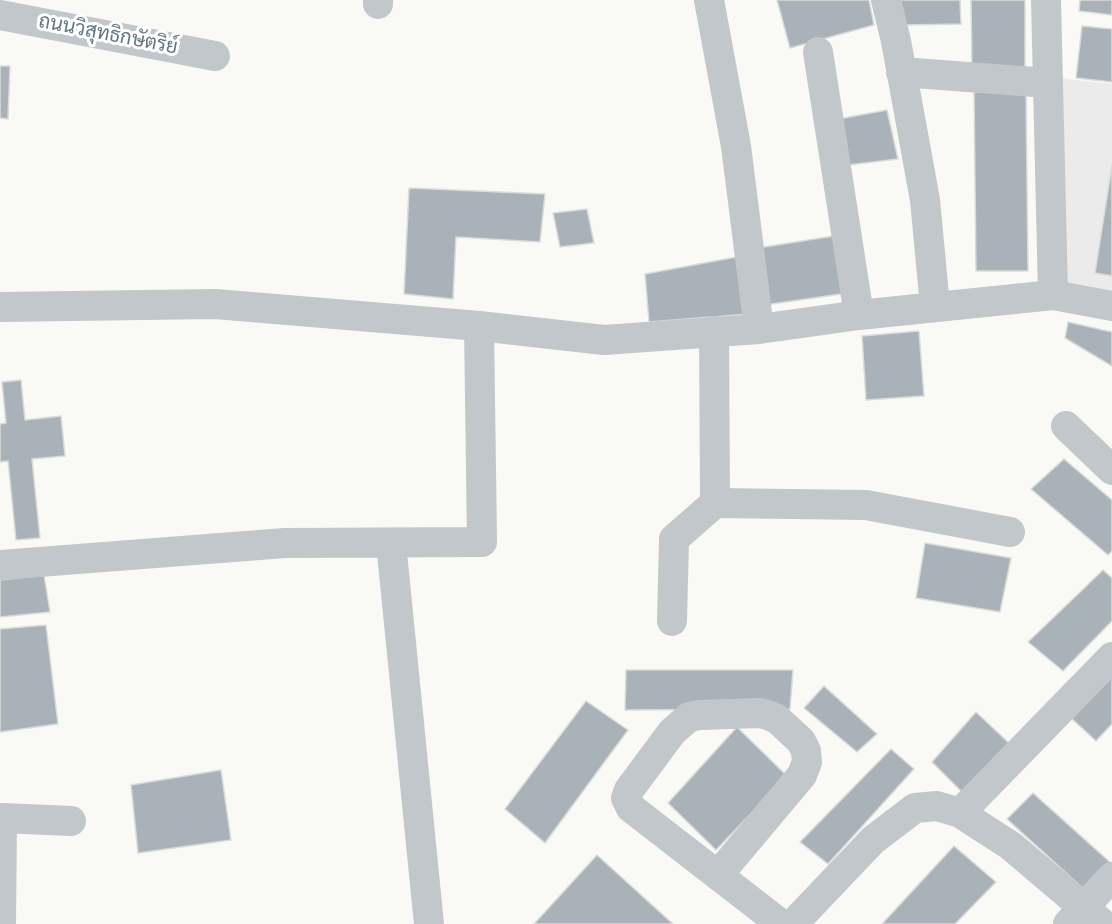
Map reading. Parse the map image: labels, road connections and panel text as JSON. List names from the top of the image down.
{
  "streets": {
    "street": ["ถนนวิสุทธิกษัตริย์"]
  }
}
